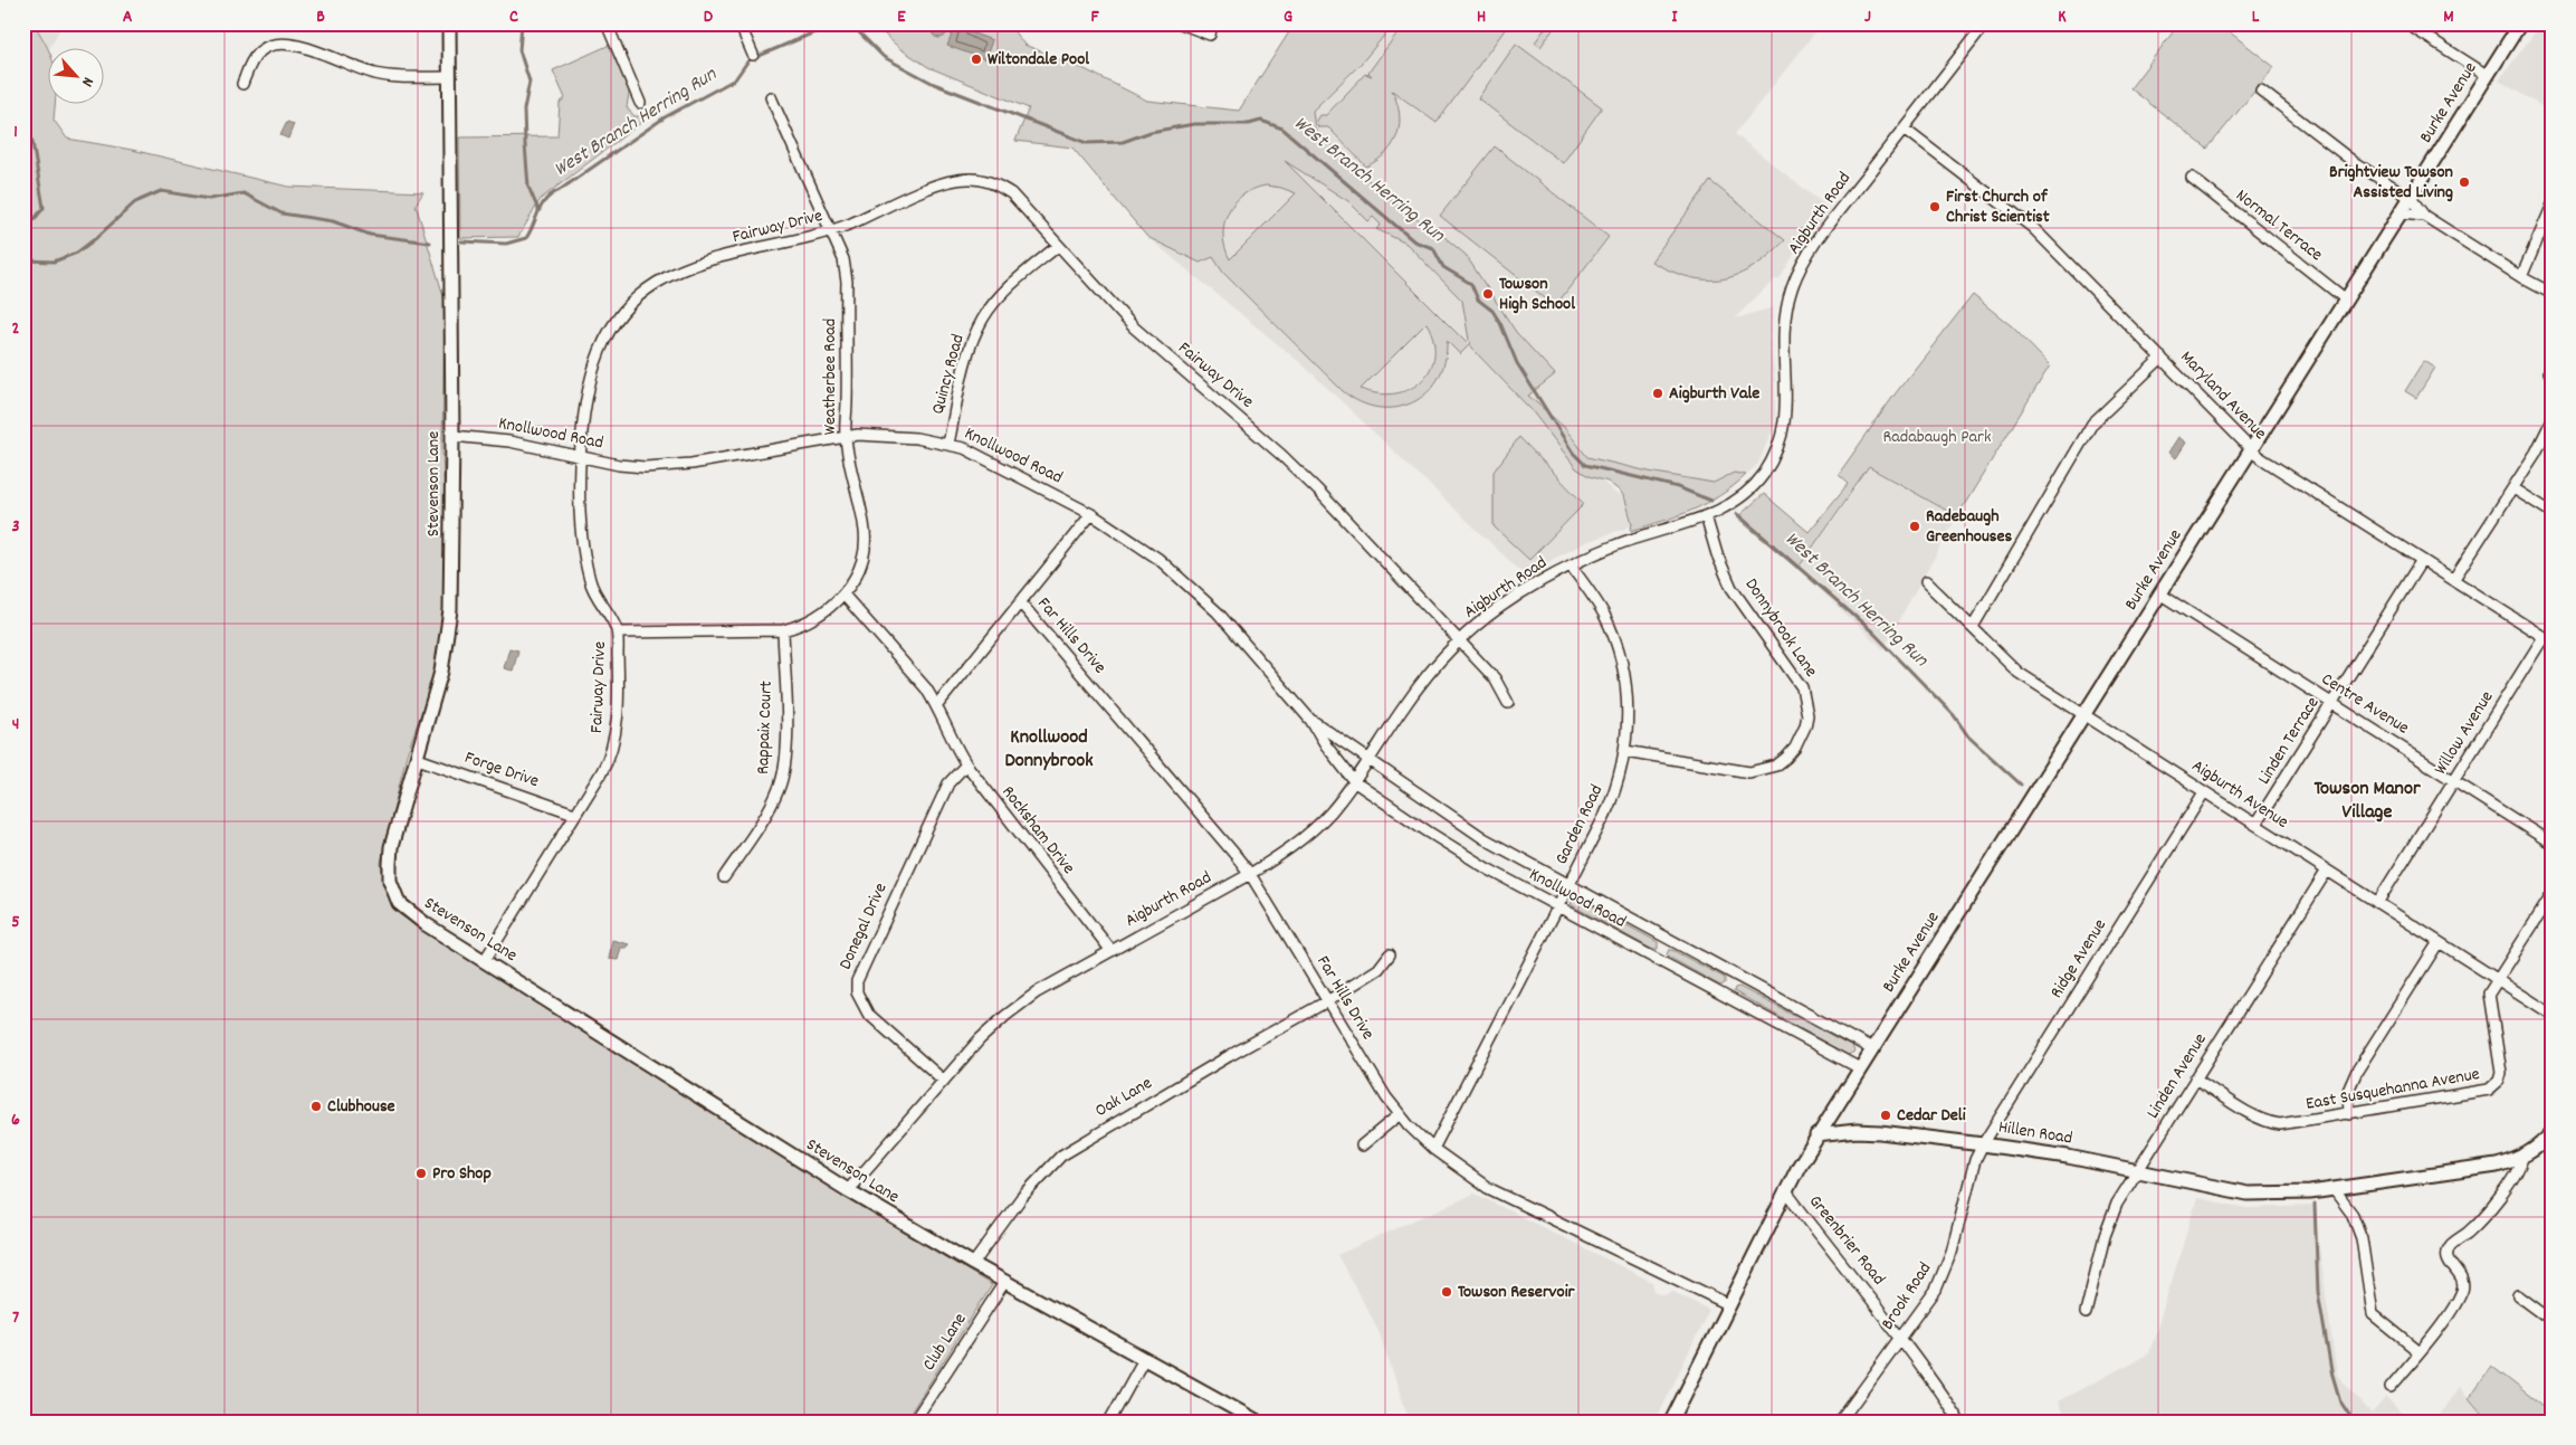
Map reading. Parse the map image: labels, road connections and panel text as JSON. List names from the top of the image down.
{
  "streets": {
    "street": [
      "Burke Avenue",
      "Aigburth Road",
      "Normal Terrace",
      "Fairway Drive",
      "Quincy Road",
      "Weatherbee Road",
      "Maryland Avenue",
      "Knollwood Road",
      "Stevenson Lane",
      "Donnybrook Lane",
      "Far Hills Drive",
      "Centre Avenue",
      "Rappaix Court",
      "Willow Avenue",
      "Linden Terrace",
      "Forge Drive",
      "Aigburth Avenue",
      "Garden Road",
      "Rocksham Drive",
      "Donegal Drive",
      "Ridge Avenue",
      "Linden Avenue",
      "East Susquehanna Avenue",
      "Oak Lane",
      "Hillen Road",
      "Greenbrier Road",
      "Brook Road",
      "Club Lane"
    ]
  },
  "crossings": [
    ["Burke Avenue", "Normal Terrace"],
    ["Burke Avenue", "Maryland Avenue"],
    ["Burke Avenue", "Knollwood Road"],
    ["Burke Avenue", "Centre Avenue"],
    ["Burke Avenue", "Aigburth Avenue"],
    ["Burke Avenue", "Hillen Road"],
    ["Aigburth Road", "Fairway Drive"],
    ["Aigburth Road", "Maryland Avenue"],
    ["Aigburth Road", "Knollwood Road"],
    ["Aigburth Road", "Stevenson Lane"],
    ["Aigburth Road", "Donnybrook Lane"],
    ["Aigburth Road", "Far Hills Drive"],
    ["Aigburth Road", "Garden Road"],
    ["Aigburth Road", "Rocksham Drive"],
    ["Aigburth Road", "Donegal Drive"],
    ["Fairway Drive", "Quincy Road"],
    ["Fairway Drive", "Weatherbee Road"],
    ["Fairway Drive", "Knollwood Road"],
    ["Fairway Drive", "Stevenson Lane"],
    ["Fairway Drive", "Forge Drive"],
    ["Quincy Road", "Knollwood Road"],
    ["Weatherbee Road", "Knollwood Road"],
    ["Weatherbee Road", "Rappaix Court"],
    ["Weatherbee Road", "Rocksham Drive"],
    ["Maryland Avenue", "Willow Avenue"],
    ["Maryland Avenue", "Linden Terrace"],
    ["Knollwood Road", "Stevenson Lane"],
    ["Knollwood Road", "Garden Road"],
    ["Stevenson Lane", "Forge Drive"],
    ["Stevenson Lane", "Oak Lane"],
    ["Stevenson Lane", "Club Lane"],
    ["Donnybrook Lane", "Garden Road"],
    ["Far Hills Drive", "Garden Road"],
    ["Far Hills Drive", "Oak Lane"],
    ["Centre Avenue", "Willow Avenue"],
    ["Centre Avenue", "Linden Terrace"],
    ["Willow Avenue", "Aigburth Avenue"],
    ["Linden Terrace", "Aigburth Avenue"],
    ["Aigburth Avenue", "Ridge Avenue"],
    ["Aigburth Avenue", "Linden Avenue"],
    ["Aigburth Avenue", "East Susquehanna Avenue"],
    ["Rocksham Drive", "Donegal Drive"],
    ["Ridge Avenue", "Hillen Road"],
    ["Ridge Avenue", "Brook Road"],
    ["Linden Avenue", "East Susquehanna Avenue"],
    ["Linden Avenue", "Hillen Road"],
    ["Hillen Road", "Brook Road"],
    ["Greenbrier Road", "Brook Road"]
  ],
  "districts": ["Knollwood Donnybrook", "Towson Manor Village"],
  "water": ["West Branch Herring Run"],
  "parks": ["Radabaugh Park"],
  "places": [
    "Wiltondale Pool",
    "Brightview Towson Assisted Living",
    "First Church of Christ Scientist",
    "Towson High School",
    "Aigburth Vale",
    "Radebaugh Greenhouses",
    "Clubhouse",
    "Cedar Deli",
    "Pro Shop",
    "Towson Reservoir"
  ],
  "north": "bottom right",
  "grid": {
    "columns": [
      "A",
      "B",
      "C",
      "D",
      "E",
      "F",
      "G",
      "H",
      "I",
      "J",
      "K",
      "L",
      "M"
    ],
    "rows": [
      "1",
      "2",
      "3",
      "4",
      "5",
      "6",
      "7"
    ]
  }
}
